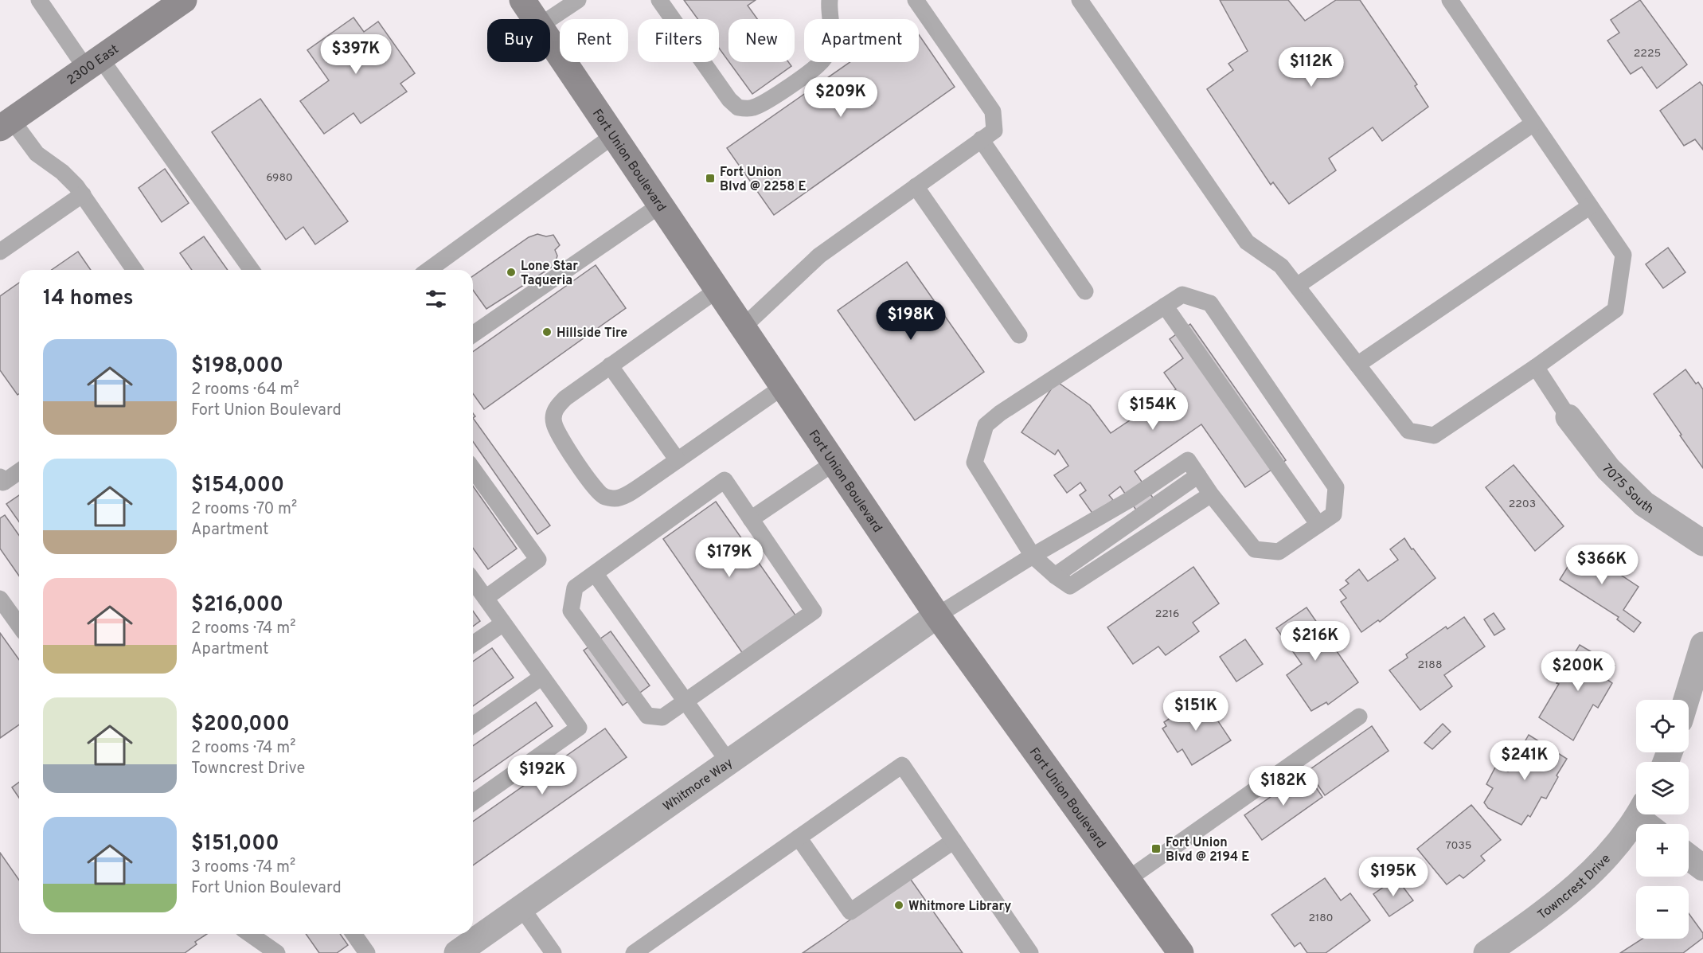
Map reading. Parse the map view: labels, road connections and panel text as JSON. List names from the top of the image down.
{
  "streets": {
    "main road": ["2300 East", "Fort Union Boulevard"],
    "street": ["7075 South", "Whitmore Way", "Towncrest Drive"]
  },
  "crossings": [
    ["Fort Union Boulevard", "Whitmore Way"]
  ],
  "places": {
    "transit": ["Fort Union Blvd @ 2258 E", "Fort Union Blvd @ 2194 E"],
    "other": ["Lone Star Taqueria", "Hillside Tire", "Whitmore Library"]
  },
  "house_numbers": [
    "2225",
    "6980",
    "2203",
    "2216",
    "2188",
    "7035",
    "2180"
  ],
  "page": {
    "chip": [
      "Buy",
      "Rent",
      "Filters",
      "New",
      "Apartment"
    ],
    "price": [
      "$397K",
      "$112K",
      "$209K",
      "$198K",
      "$154K",
      "$179K",
      "$366K",
      "$216K",
      "$200K",
      "$151K",
      "$241K",
      "$192K",
      "$182K",
      "$195K"
    ],
    "heading": "14 homes",
    "list": [
      {
        "name": "$198,000",
        "note": "2 rooms · 64 m² · Fort Union Boulevard"
      },
      {
        "name": "$154,000",
        "note": "2 rooms · 70 m² · Apartment"
      },
      {
        "name": "$216,000",
        "note": "2 rooms · 74 m² · Apartment"
      },
      {
        "name": "$200,000",
        "note": "2 rooms · 74 m² · Towncrest Drive"
      },
      {
        "name": "$151,000",
        "note": "3 rooms · 74 m² · Fort Union Boulevard"
      }
    ],
    "map_buttons": ["+", "−"]
  }
}
